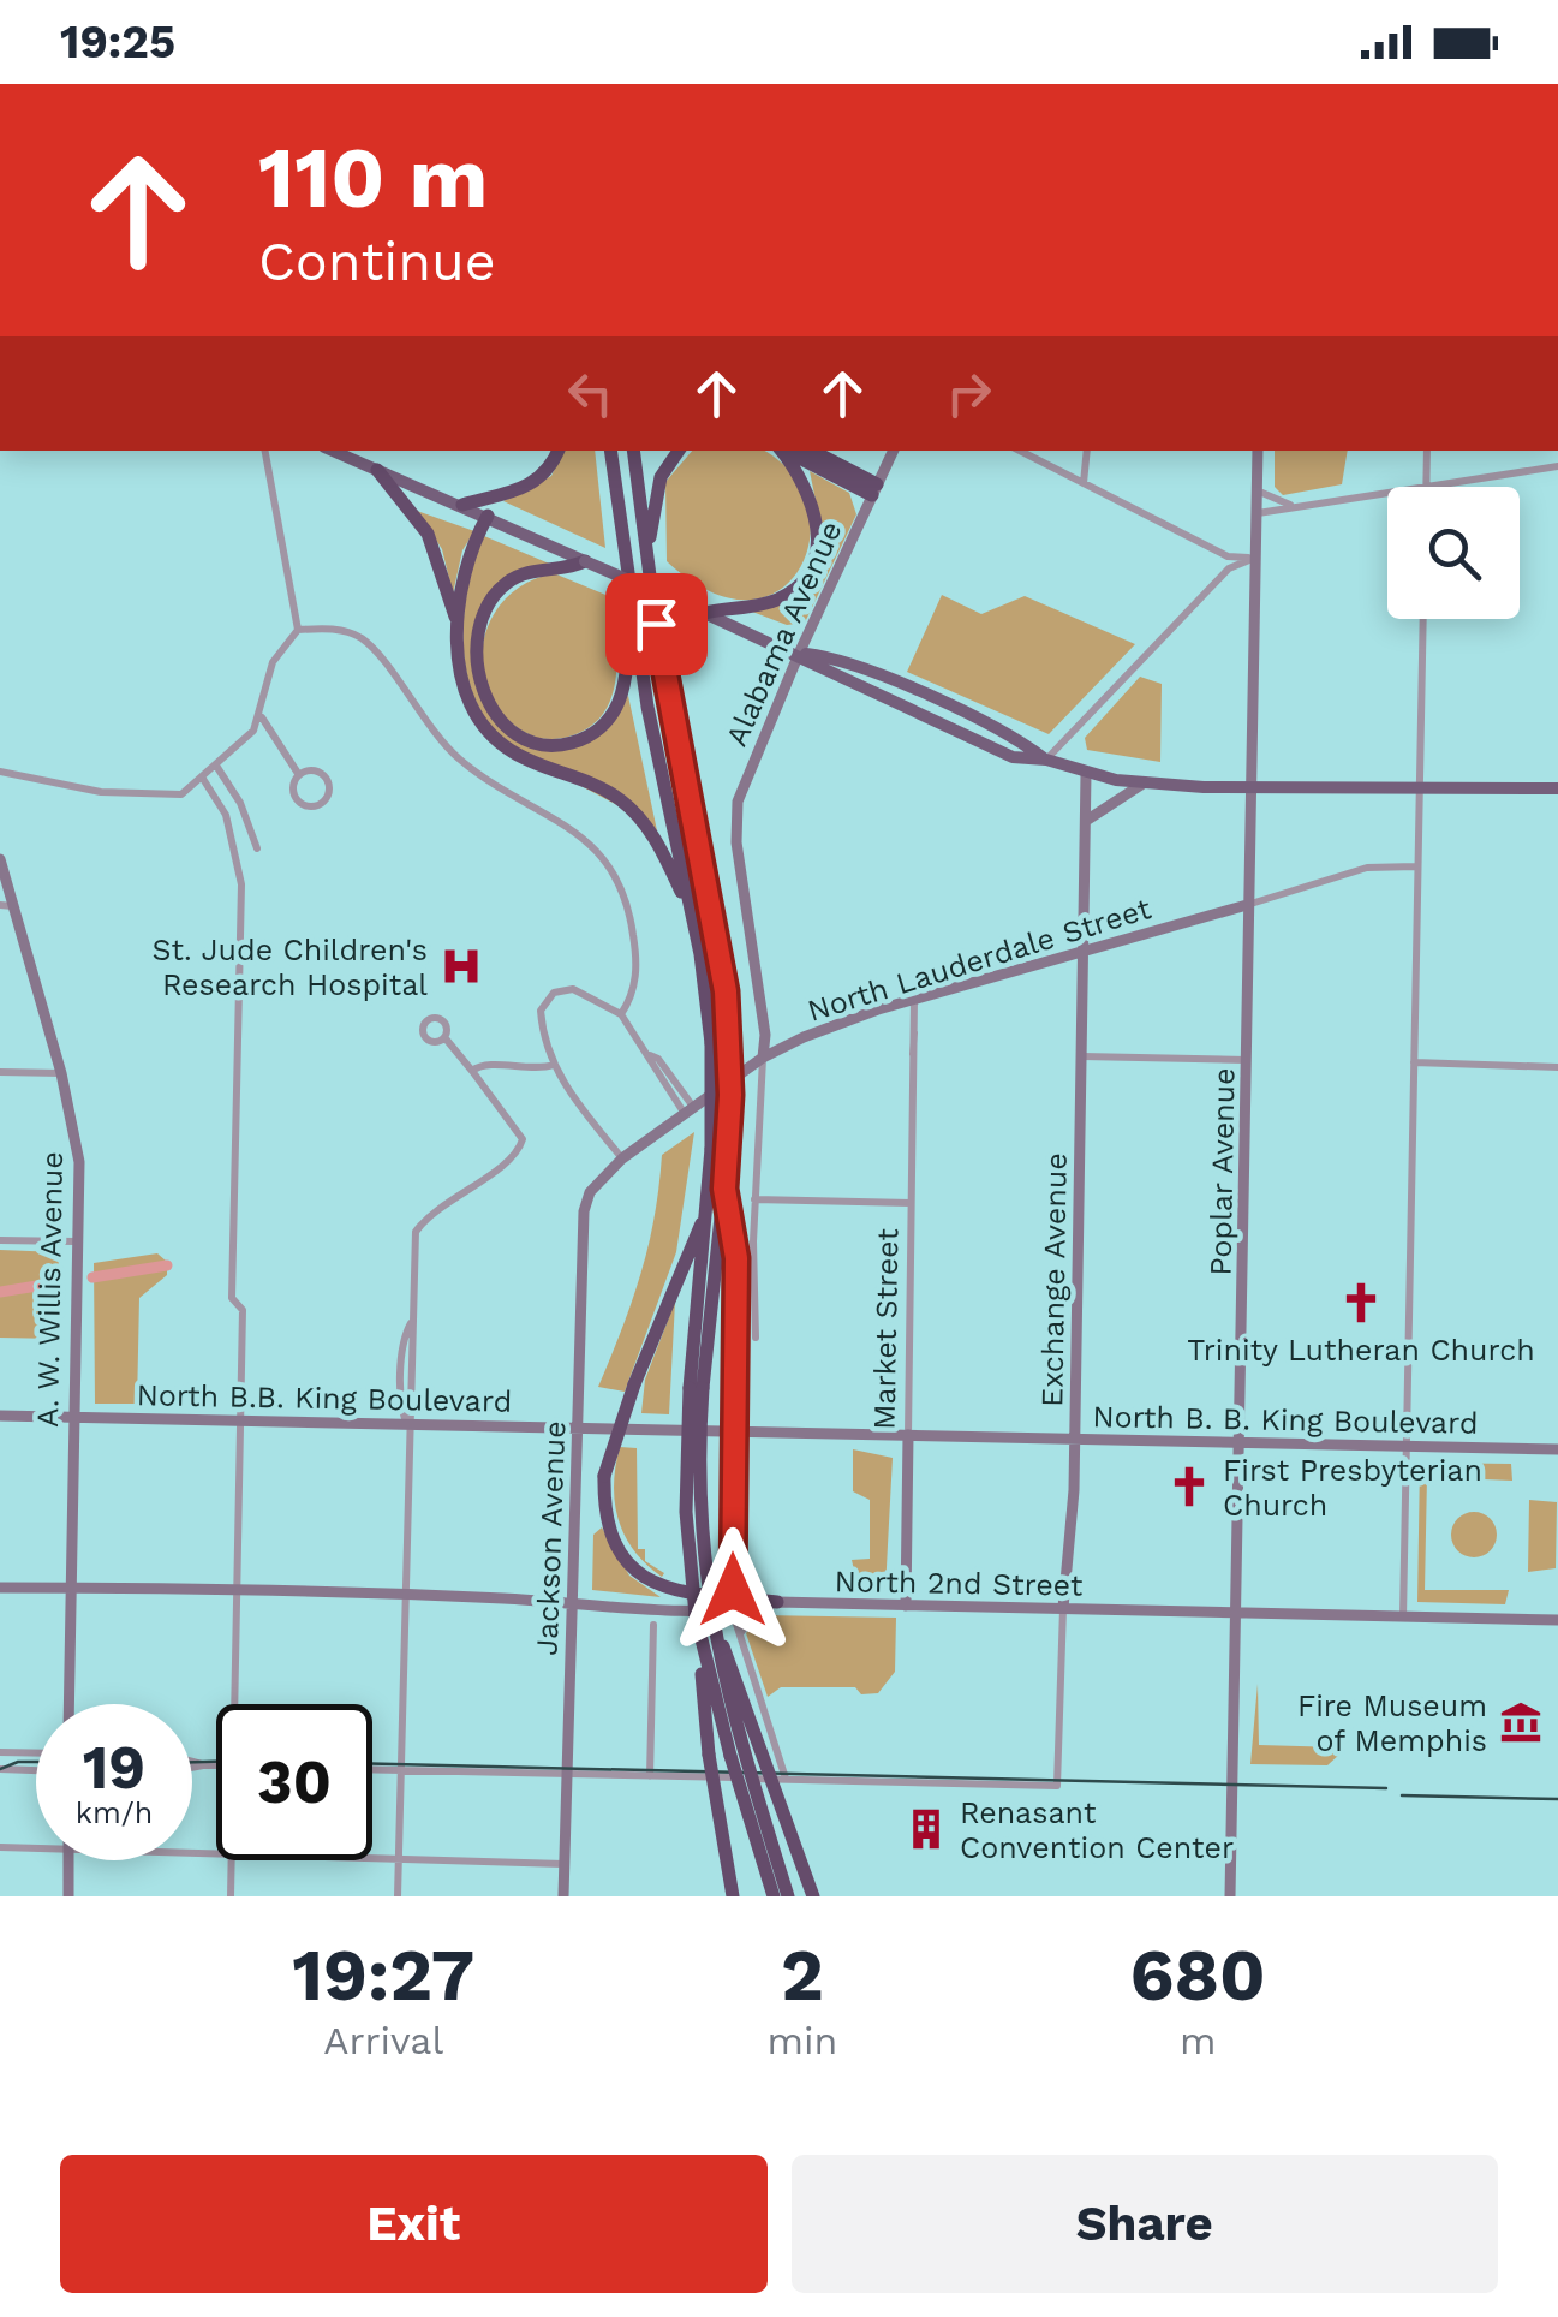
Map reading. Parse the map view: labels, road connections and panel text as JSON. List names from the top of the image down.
{
  "streets": {
    "street": [
      "Alabama Avenue",
      "North Lauderdale Street",
      "Poplar Avenue",
      "Exchange Avenue",
      "A. W. Willis Avenue",
      "Market Street",
      "North B.B. King Boulevard",
      "North B. B. King Boulevard",
      "Jackson Avenue",
      "North 2nd Street"
    ]
  },
  "crossings": [
    ["Alabama Avenue", "North Lauderdale Street"],
    ["North Lauderdale Street", "Poplar Avenue"],
    ["North Lauderdale Street", "Exchange Avenue"],
    ["North Lauderdale Street", "Market Street"],
    ["North Lauderdale Street", "Jackson Avenue"],
    ["Poplar Avenue", "North B. B. King Boulevard"],
    ["Poplar Avenue", "North 2nd Street"],
    ["Exchange Avenue", "North B. B. King Boulevard"],
    ["Exchange Avenue", "North 2nd Street"],
    ["A. W. Willis Avenue", "North B.B. King Boulevard"],
    ["A. W. Willis Avenue", "North 2nd Street"],
    ["Market Street", "North B. B. King Boulevard"],
    ["Market Street", "North 2nd Street"],
    ["North B.B. King Boulevard", "North B. B. King Boulevard"],
    ["North B.B. King Boulevard", "Jackson Avenue"],
    ["North B. B. King Boulevard", "Jackson Avenue"],
    ["Jackson Avenue", "North 2nd Street"]
  ],
  "places": {
    "hospital": ["St. Jude Children's Research Hospital"],
    "church": ["Trinity Lutheran Church", "First Presbyterian Church"],
    "museum": ["Fire Museum of Memphis"],
    "building": ["Renasant Convention Center"]
  },
  "page": {
    "status": "19:25",
    "turn": ["110 m", "Continue"],
    "speed": "19 km/h",
    "limit": "30",
    "eta": [
      "19:27",
      "Arrival",
      "2",
      "min",
      "680",
      "m"
    ],
    "buttons": ["Exit", "Share"]
  }
}
